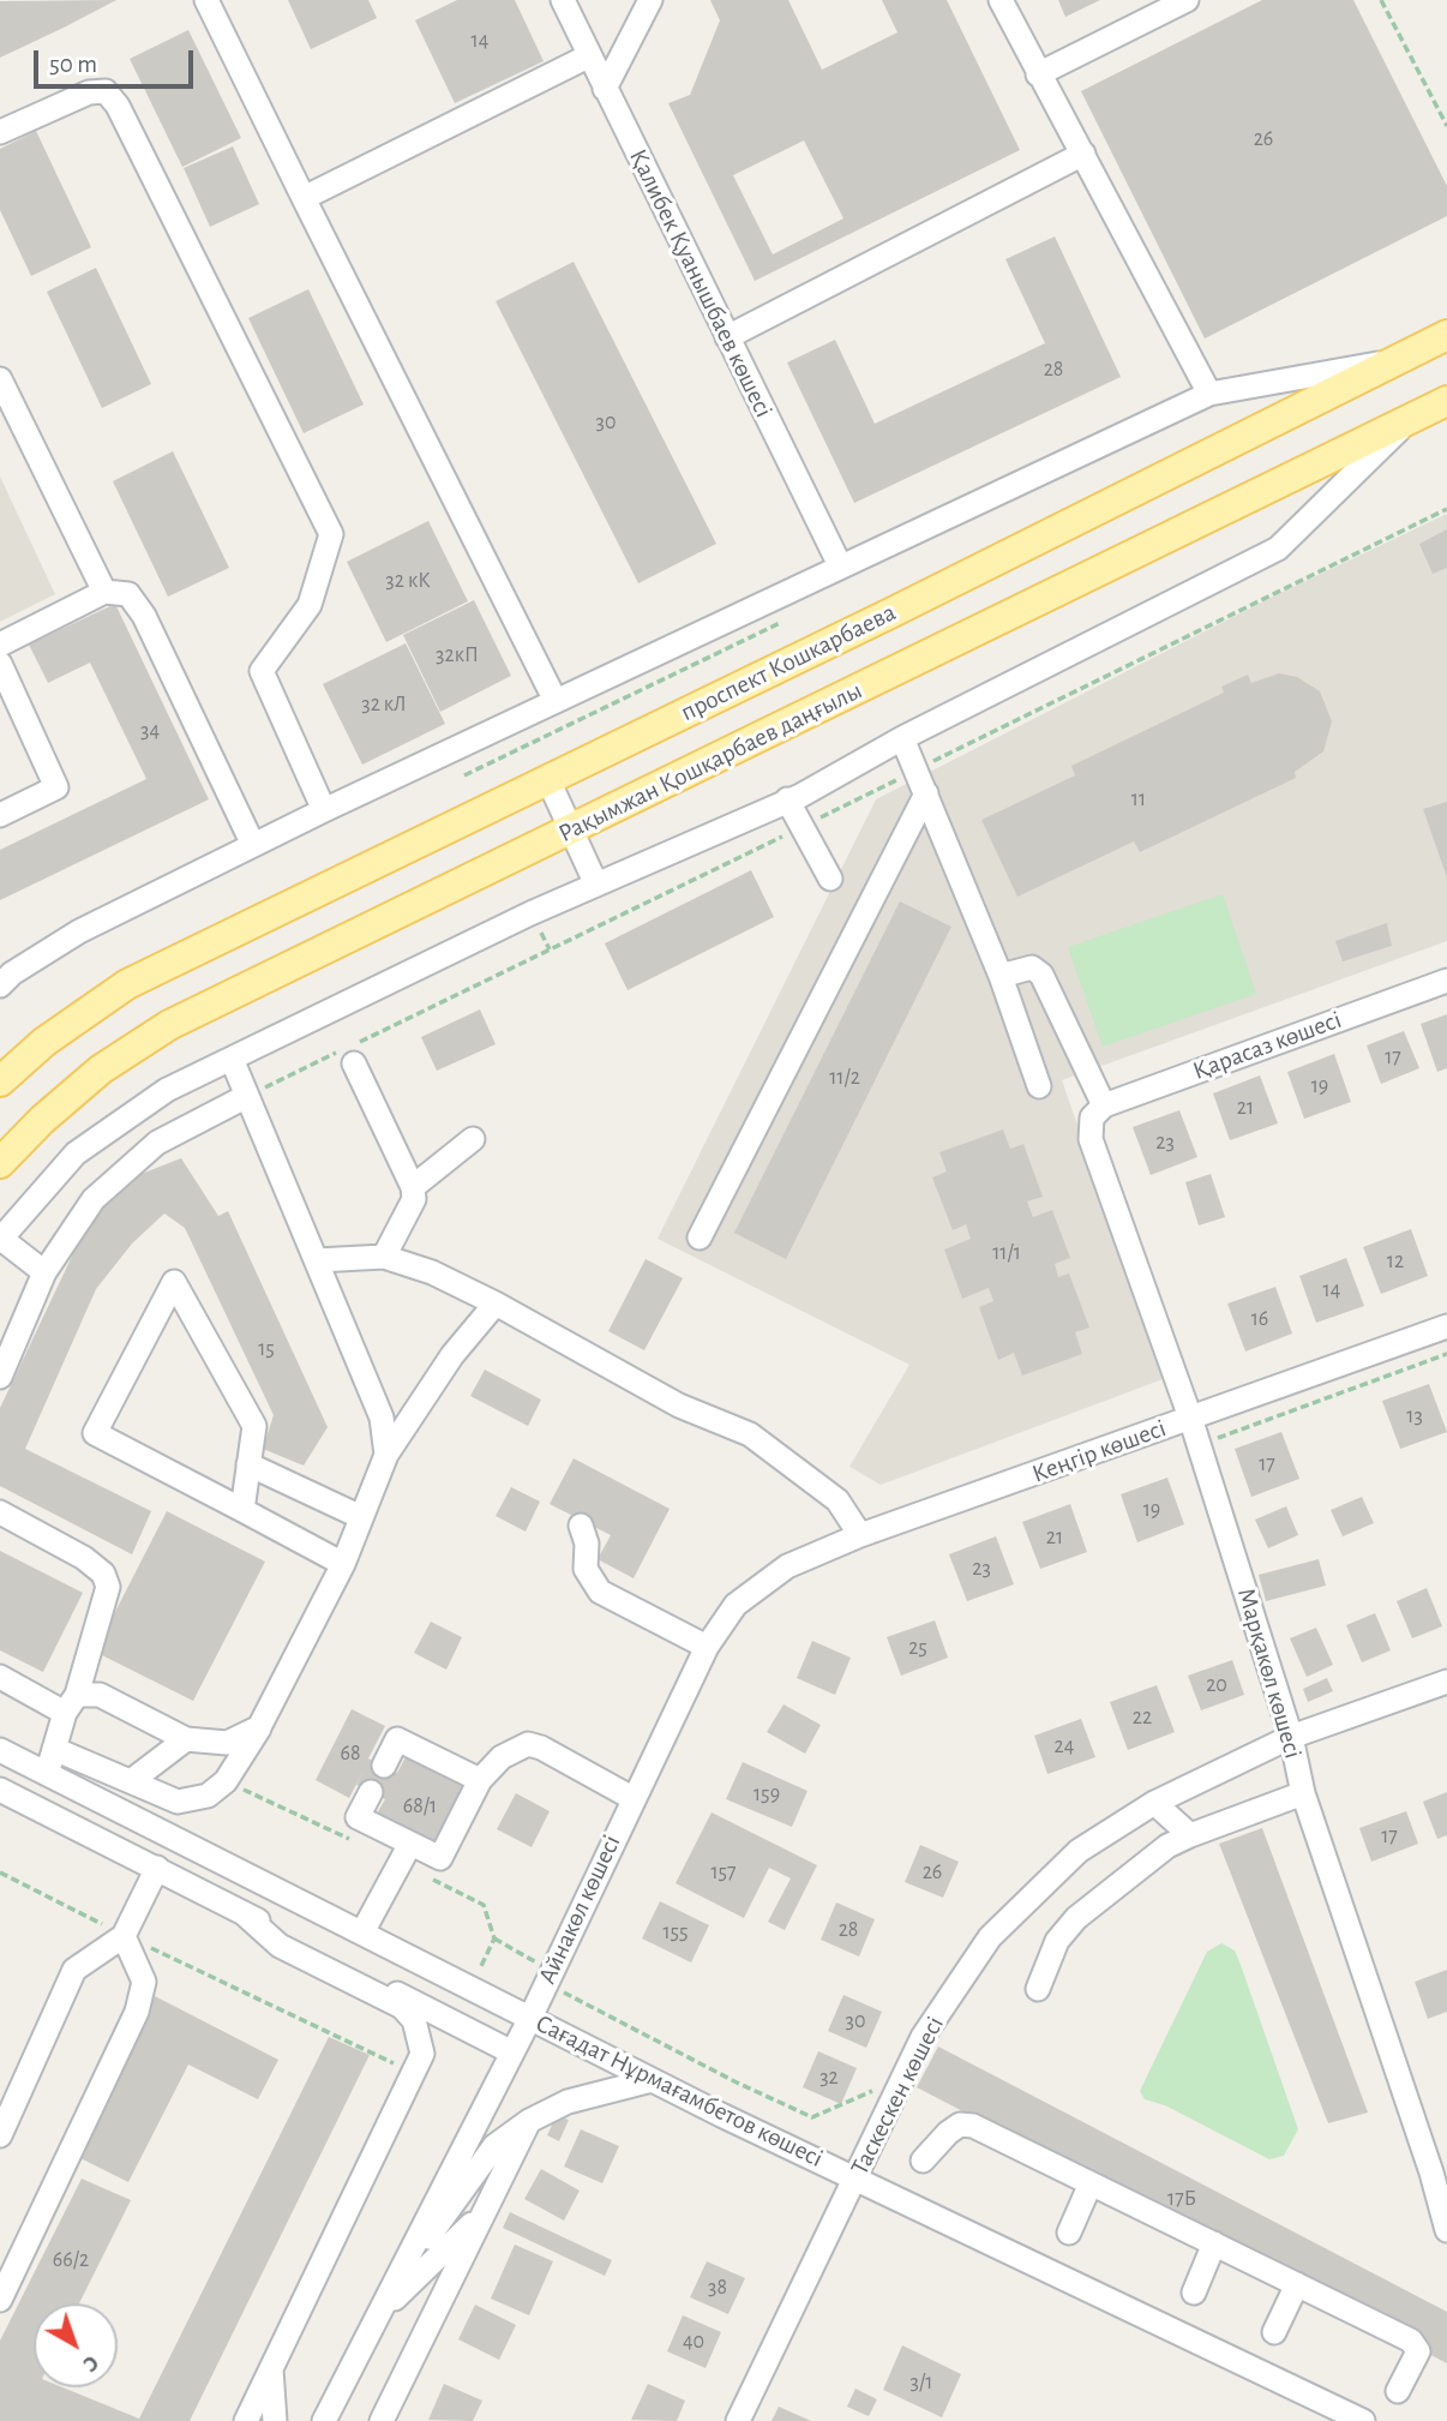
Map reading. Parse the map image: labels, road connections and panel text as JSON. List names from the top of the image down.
{
  "streets": {
    "main road": ["проспект Кошкарбаева", "Рақымжан Қошқарбаев даңғылы"],
    "street": [
      "Қалибек Қуанышбаев көшесі",
      "Қарасаз көшесі",
      "Кеңгір көшесі",
      "Марқакөл көшесі",
      "Айнакөл көшесі",
      "Сағадат Нұрмағамбетов көшесі",
      "Таскескен көшесі"
    ]
  },
  "crossings": [
    ["Қарасаз көшесі", "Марқакөл көшесі"],
    ["Кеңгір көшесі", "Марқакөл көшесі"],
    ["Кеңгір көшесі", "Айнакөл көшесі"],
    ["Марқакөл көшесі", "Таскескен көшесі"],
    ["Айнакөл көшесі", "Сағадат Нұрмағамбетов көшесі"],
    ["Сағадат Нұрмағамбетов көшесі", "Таскескен көшесі"]
  ],
  "house_numbers": [
    "14",
    "26",
    "28",
    "30",
    "32 кК",
    "32кП",
    "32 кЛ",
    "34",
    "11",
    "17",
    "11/2",
    "19",
    "21",
    "23",
    "11/1",
    "12",
    "14",
    "16",
    "15",
    "13",
    "17",
    "19",
    "21",
    "23",
    "25",
    "20",
    "22",
    "24",
    "68",
    "159",
    "68/1",
    "17",
    "157",
    "26",
    "28",
    "155",
    "30",
    "32",
    "17Б",
    "66/2",
    "38",
    "40",
    "3/1"
  ],
  "scale_bar": "50 m",
  "north": "bottom right"
}
